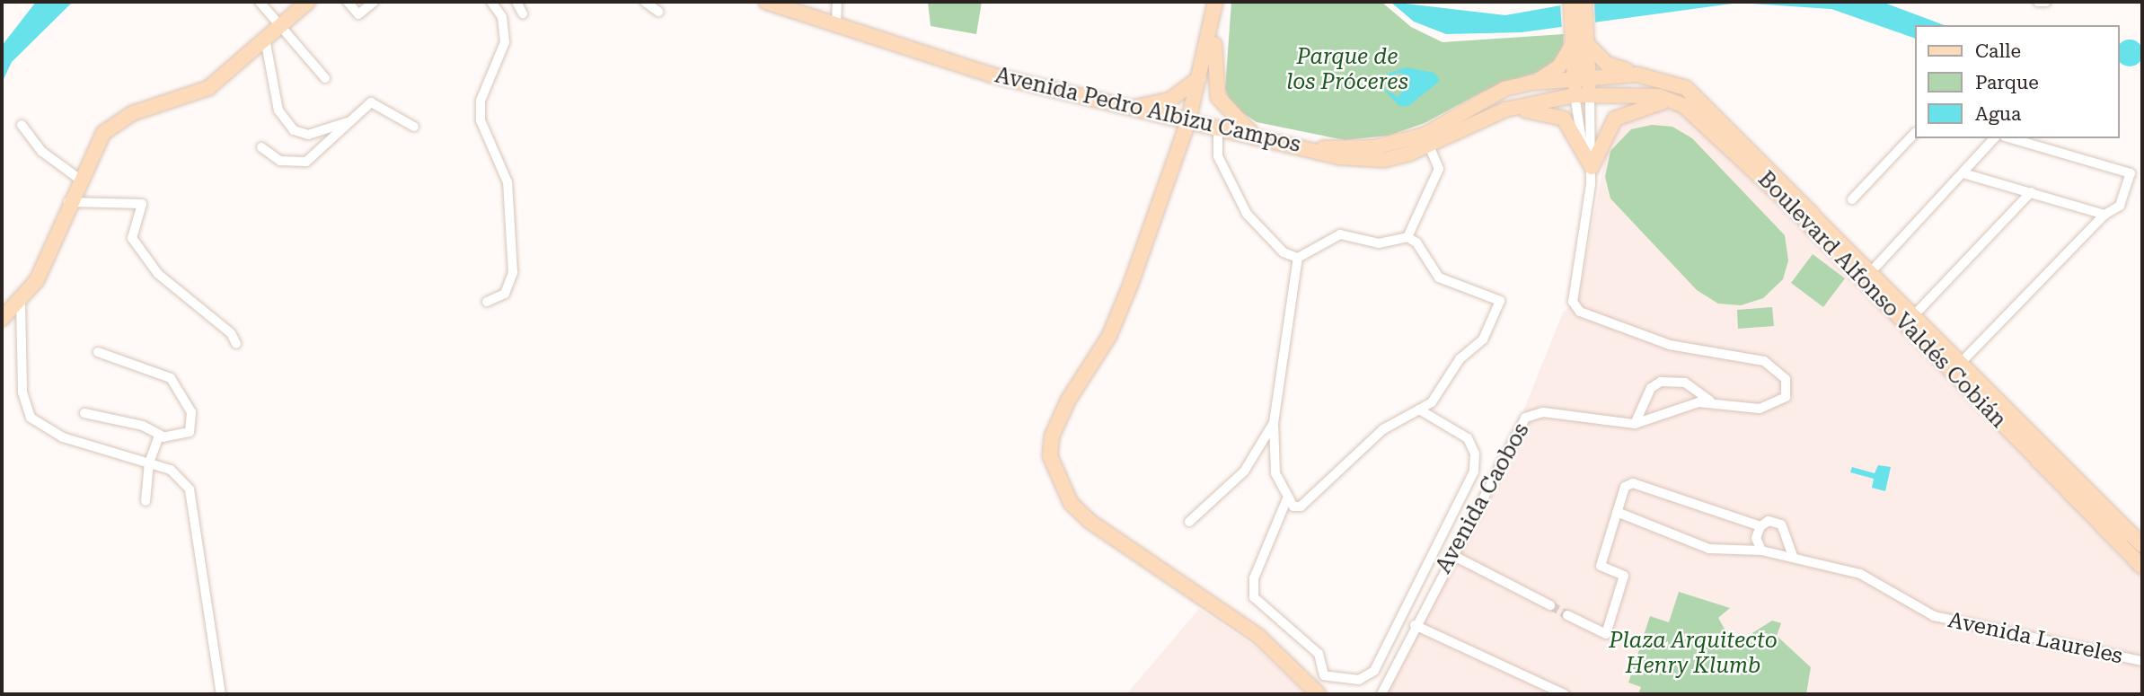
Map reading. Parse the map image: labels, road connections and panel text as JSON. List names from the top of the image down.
{
  "streets": {
    "main road": ["Avenida Pedro Albizu Campos", "Boulevard Alfonso Valdés Cobián"],
    "street": ["Avenida Caobos", "Avenida Laureles"]
  },
  "crossings": [
    ["Avenida Pedro Albizu Campos", "Boulevard Alfonso Valdés Cobián"],
    ["Avenida Pedro Albizu Campos", "Avenida Caobos"],
    ["Boulevard Alfonso Valdés Cobián", "Avenida Caobos"]
  ],
  "parks": ["Parque de los Próceres", "Plaza Arquitecto Henry Klumb"],
  "legend": ["Calle", "Parque", "Agua"]
}
